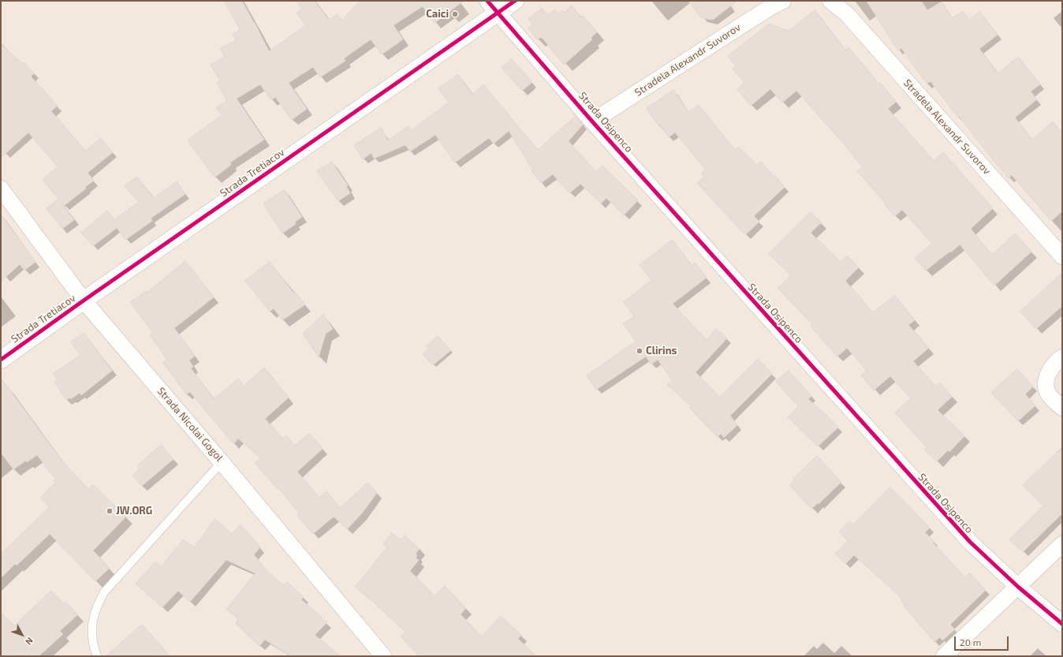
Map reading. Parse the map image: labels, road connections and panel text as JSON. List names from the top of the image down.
{
  "streets": {
    "street": [
      "Stradela Alexandr Suvorov",
      "Strada Osipenco",
      "Strada Tretiacov",
      "Strada Nicolai Gogol"
    ]
  },
  "crossings": [
    ["Stradela Alexandr Suvorov", "Strada Osipenco"],
    ["Strada Osipenco", "Strada Tretiacov"],
    ["Strada Tretiacov", "Strada Nicolai Gogol"]
  ],
  "places": ["Caici", "Clirins", "JW.ORG"],
  "scale_bar": "20 m",
  "north": "bottom right"
}
